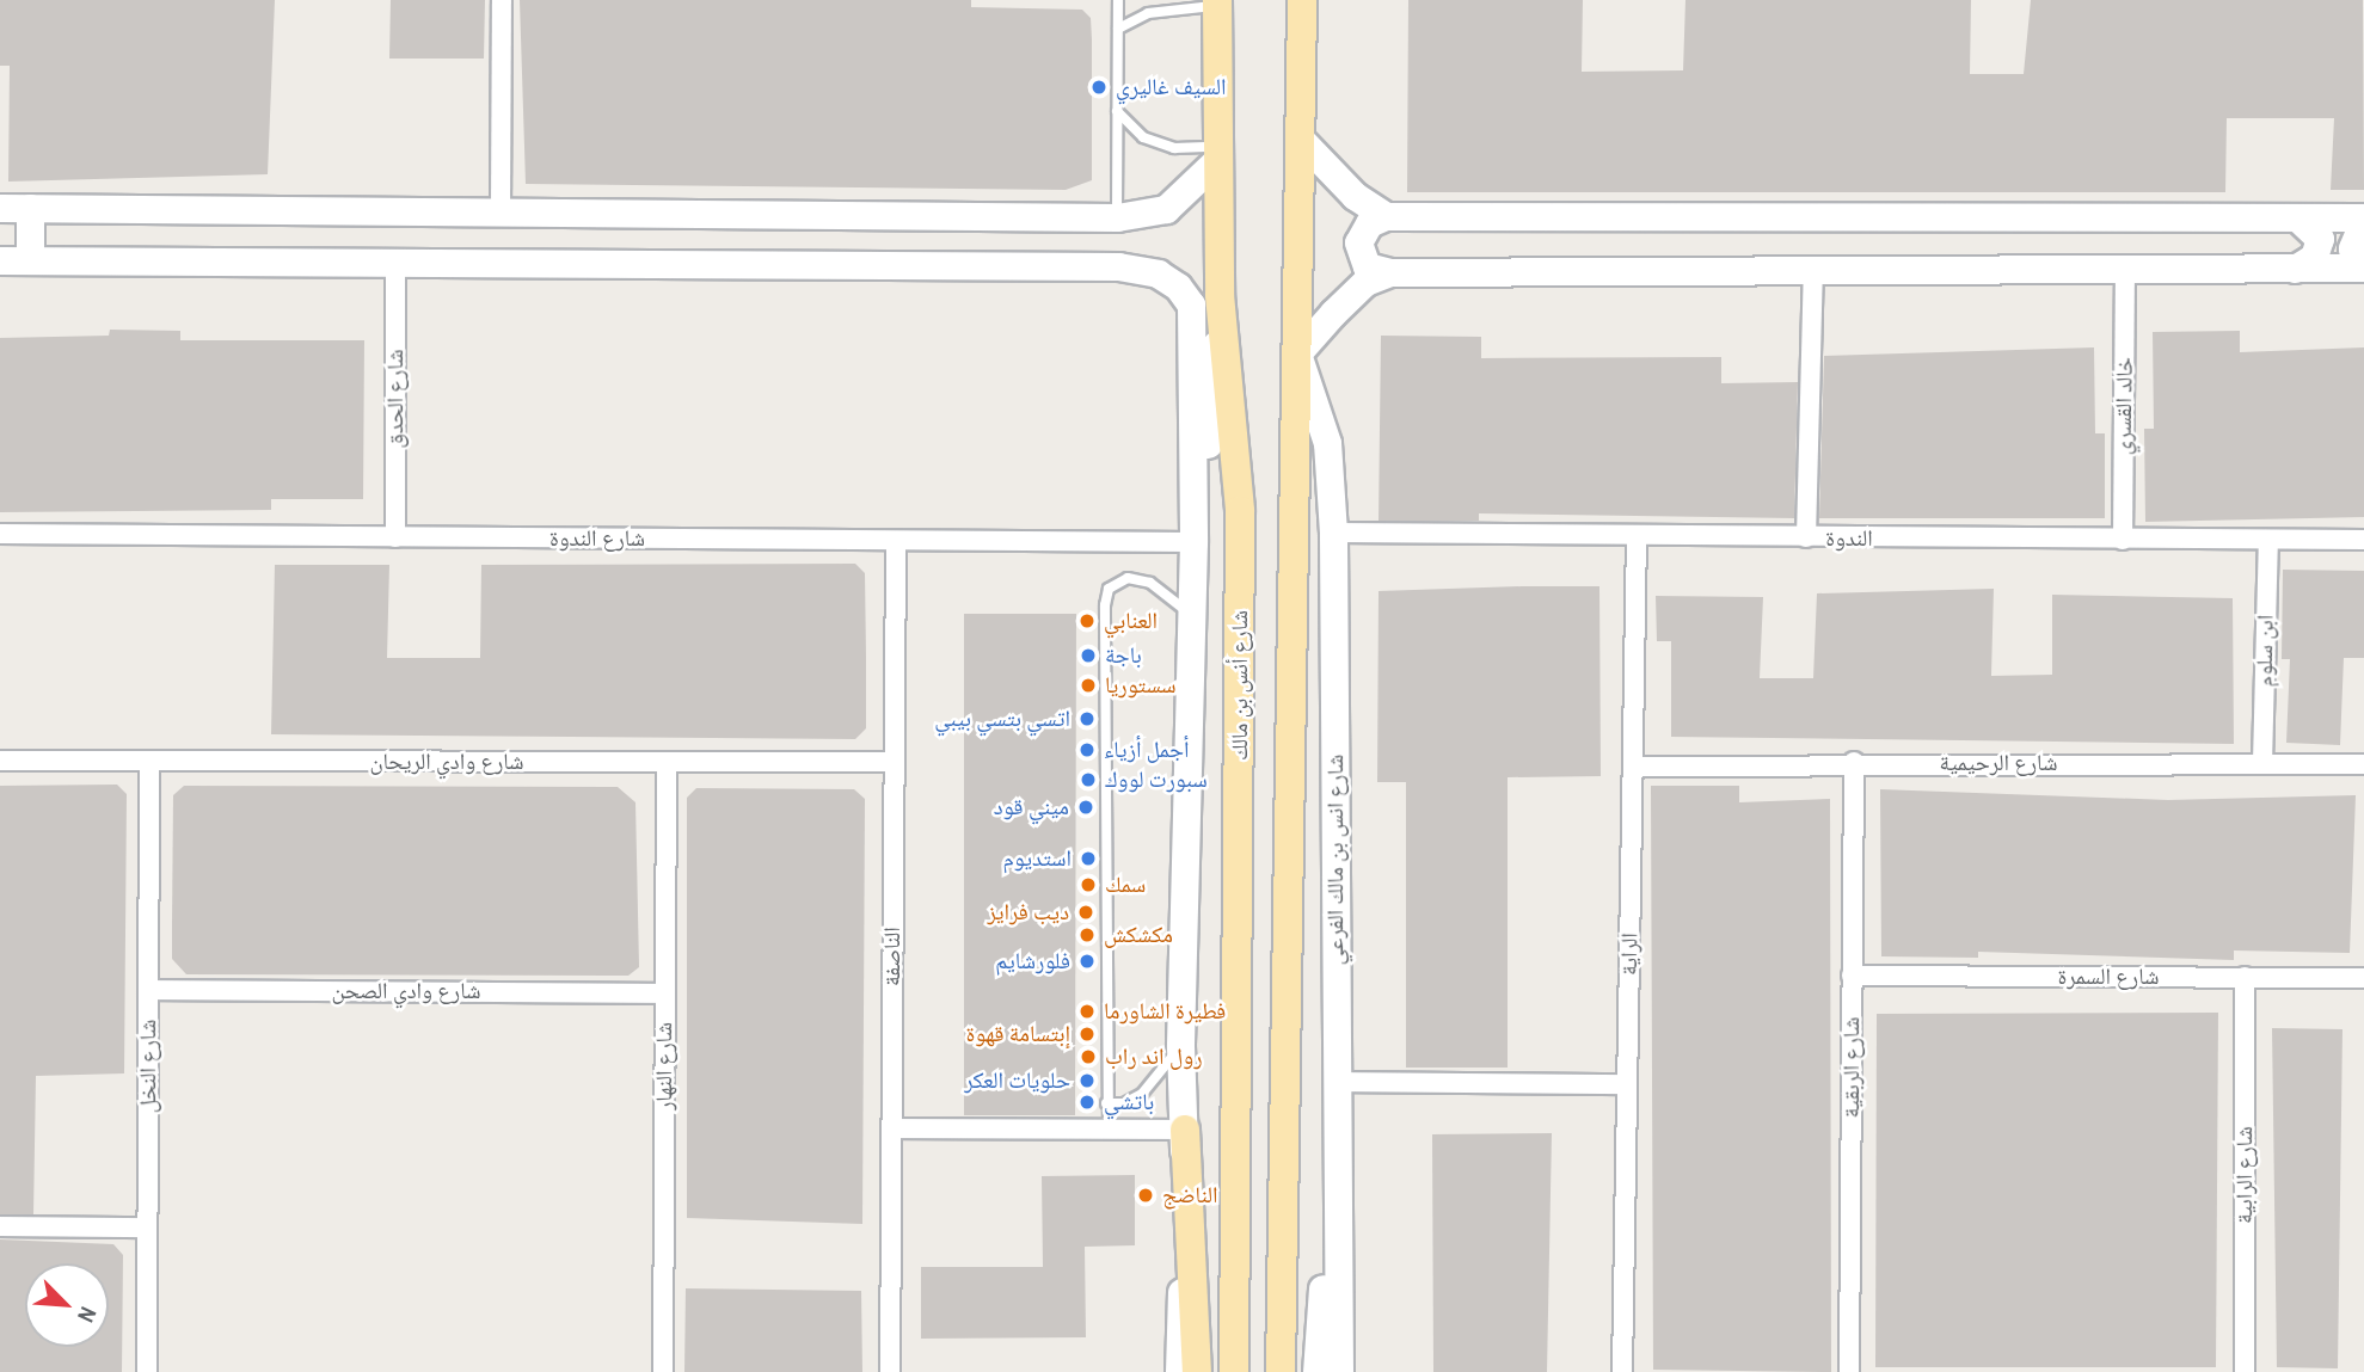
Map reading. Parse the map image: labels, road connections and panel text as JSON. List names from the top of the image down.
{
  "streets": {
    "main road": ["شارع أنس بن مالك"],
    "street": [
      "شارع الحدق",
      "خالد القسري",
      "شارع الندوة",
      "الندوة",
      "ابن سلوم",
      "شارع وادي الريحان",
      "شارع الرحيمية",
      "شارع انس بن مالك الفرعي",
      "الراية",
      "الناصفة",
      "شارع السمرة",
      "شارع وادي الصحن",
      "شارع النخل",
      "شارع النهار",
      "شارع الربقية",
      "شارع الرابية"
    ]
  },
  "crossings": [
    ["شارع الحدق", "شارع الندوة"],
    ["خالد القسري", "الندوة"],
    ["شارع الندوة", "الناصفة"],
    ["الندوة", "ابن سلوم"],
    ["الندوة", "شارع انس بن مالك الفرعي"],
    ["الندوة", "الراية"],
    ["ابن سلوم", "شارع الرحيمية"],
    ["شارع وادي الريحان", "الناصفة"],
    ["شارع وادي الريحان", "شارع النخل"],
    ["شارع وادي الريحان", "شارع النهار"],
    ["شارع الرحيمية", "الراية"],
    ["شارع الرحيمية", "شارع الربقية"],
    ["شارع السمرة", "شارع الربقية"],
    ["شارع السمرة", "شارع الرابية"],
    ["شارع وادي الصحن", "شارع النخل"],
    ["شارع وادي الصحن", "شارع النهار"]
  ],
  "places": [
    "السيف غاليري",
    "العنابي",
    "باجة",
    "سستوريا",
    "اتسي بتسي بيبي",
    "أجمل أزياء",
    "سبورت لووك",
    "ميني قود",
    "استديوم",
    "سمك",
    "ديب فرايز",
    "مكشكش",
    "فلورشايم",
    "فطيرة الشاورما",
    "إبتسامة قهوة",
    "رول اند راب",
    "حلويات العكر",
    "باتشي",
    "الناضج"
  ],
  "north": "bottom right"
}
